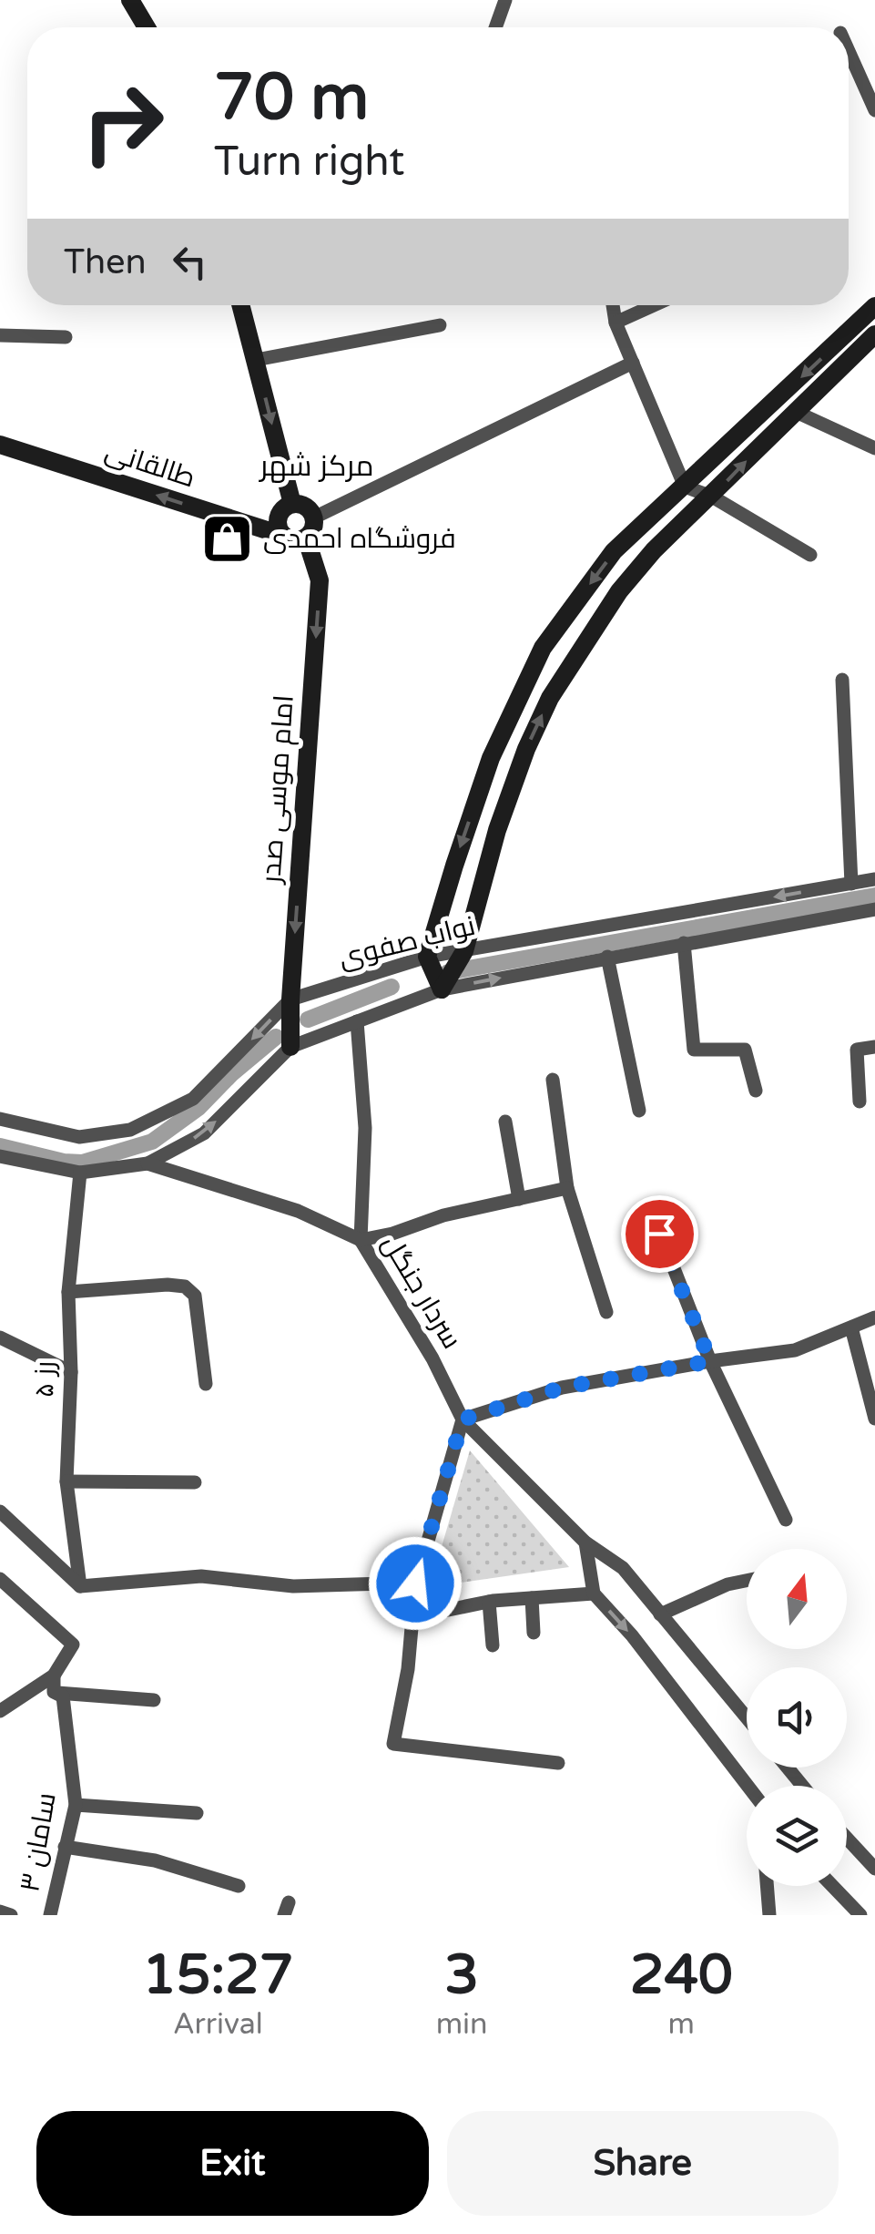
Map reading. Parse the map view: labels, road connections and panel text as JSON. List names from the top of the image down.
{
  "streets": {
    "street": [
      "طالقانی",
      "امام موسی صدر",
      "نواب صفوی",
      "سردار جنگل",
      "رز ۵",
      "سامان ۳"
    ]
  },
  "crossings": [
    ["طالقانی", "امام موسی صدر"],
    ["امام موسی صدر", "نواب صفوی"],
    ["نواب صفوی", "سردار جنگل"],
    ["نواب صفوی", "رز ۵"]
  ],
  "one_way": ["طالقانی", "امام موسی صدر"],
  "districts": ["مرکز شهر"],
  "places": {
    "shop": ["فروشگاه احمدی"]
  },
  "north": "top",
  "page": {
    "turn": ["70 m", "Turn right"],
    "then": "Then",
    "eta": [
      "15:27",
      "Arrival",
      "3",
      "min",
      "240",
      "m"
    ],
    "buttons": ["Exit", "Share"]
  }
}
